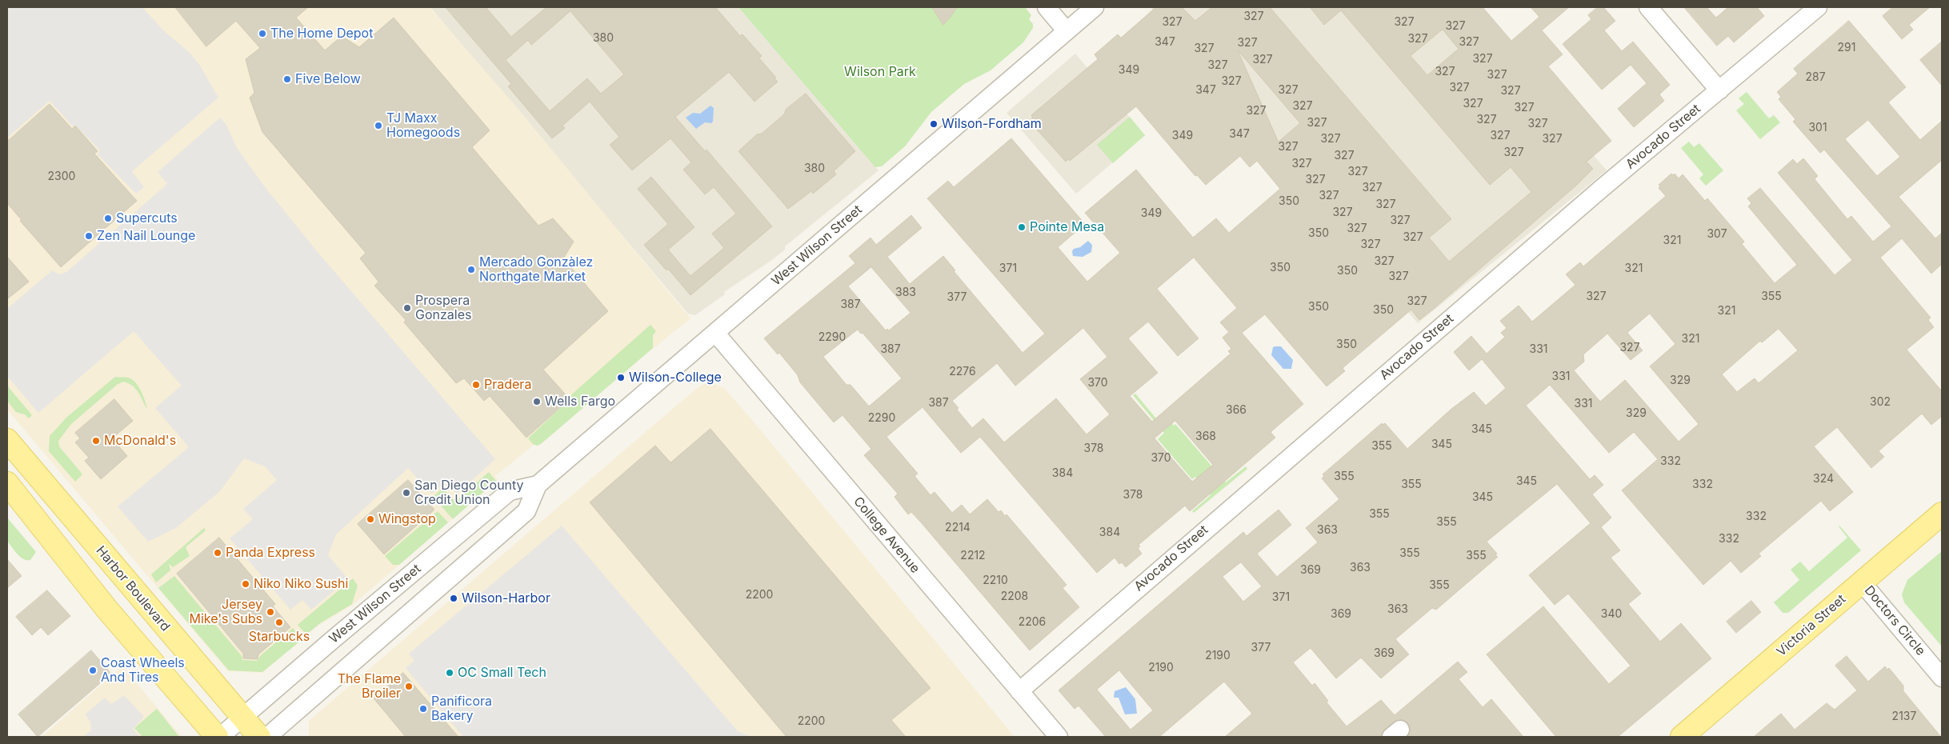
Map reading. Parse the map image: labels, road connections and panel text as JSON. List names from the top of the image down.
{
  "streets": {
    "main road": ["Harbor Boulevard", "Victoria Street"],
    "street": [
      "Avocado Street",
      "West Wilson Street",
      "College Avenue",
      "Doctors Circle"
    ]
  },
  "crossings": [
    ["Avocado Street", "College Avenue"],
    ["West Wilson Street", "College Avenue"],
    ["West Wilson Street", "Harbor Boulevard"],
    ["Doctors Circle", "Victoria Street"]
  ],
  "parks": ["Wilson Park"],
  "places": [
    "The Home Depot",
    "Five Below",
    "Wilson-Fordham",
    "TJ Maxx Homegoods",
    "Supercuts",
    "Pointe Mesa",
    "Zen Nail Lounge",
    "Mercado Gonzàlez Northgate Market",
    "Prospera Gonzales",
    "Wilson-College",
    "Pradera",
    "Wells Fargo",
    "McDonald's",
    "San Diego County Credit Union",
    "Wingstop",
    "Panda Express",
    "Niko Niko Sushi",
    "Wilson-Harbor",
    "Jersey Mike's Subs",
    "Starbucks",
    "Coast Wheels And Tires",
    "OC Small Tech",
    "The Flame Broiler",
    "Panificora Bakery"
  ],
  "house_numbers": [
    "327",
    "327",
    "327",
    "327",
    "380",
    "327",
    "347",
    "327",
    "327",
    "291",
    "327",
    "327",
    "327",
    "327",
    "349",
    "327",
    "327",
    "287",
    "327",
    "327",
    "347",
    "327",
    "327",
    "327",
    "327",
    "327",
    "327",
    "327",
    "327",
    "327",
    "301",
    "347",
    "349",
    "327",
    "327",
    "327",
    "327",
    "327",
    "327",
    "327",
    "380",
    "327",
    "2300",
    "327",
    "327",
    "327",
    "350",
    "327",
    "327",
    "349",
    "327",
    "327",
    "350",
    "307",
    "327",
    "321",
    "327",
    "327",
    "350",
    "371",
    "321",
    "350",
    "327",
    "383",
    "327",
    "355",
    "377",
    "327",
    "387",
    "350",
    "350",
    "321",
    "2290",
    "321",
    "350",
    "327",
    "387",
    "331",
    "2276",
    "331",
    "329",
    "370",
    "302",
    "387",
    "331",
    "366",
    "329",
    "2290",
    "345",
    "368",
    "345",
    "355",
    "378",
    "370",
    "332",
    "384",
    "355",
    "324",
    "345",
    "355",
    "332",
    "378",
    "345",
    "355",
    "332",
    "355",
    "2214",
    "363",
    "384",
    "332",
    "355",
    "2212",
    "355",
    "363",
    "369",
    "2210",
    "355",
    "2200",
    "2208",
    "371",
    "363",
    "369",
    "340",
    "2206",
    "377",
    "369",
    "2190",
    "2190",
    "2137",
    "2200"
  ]
}
